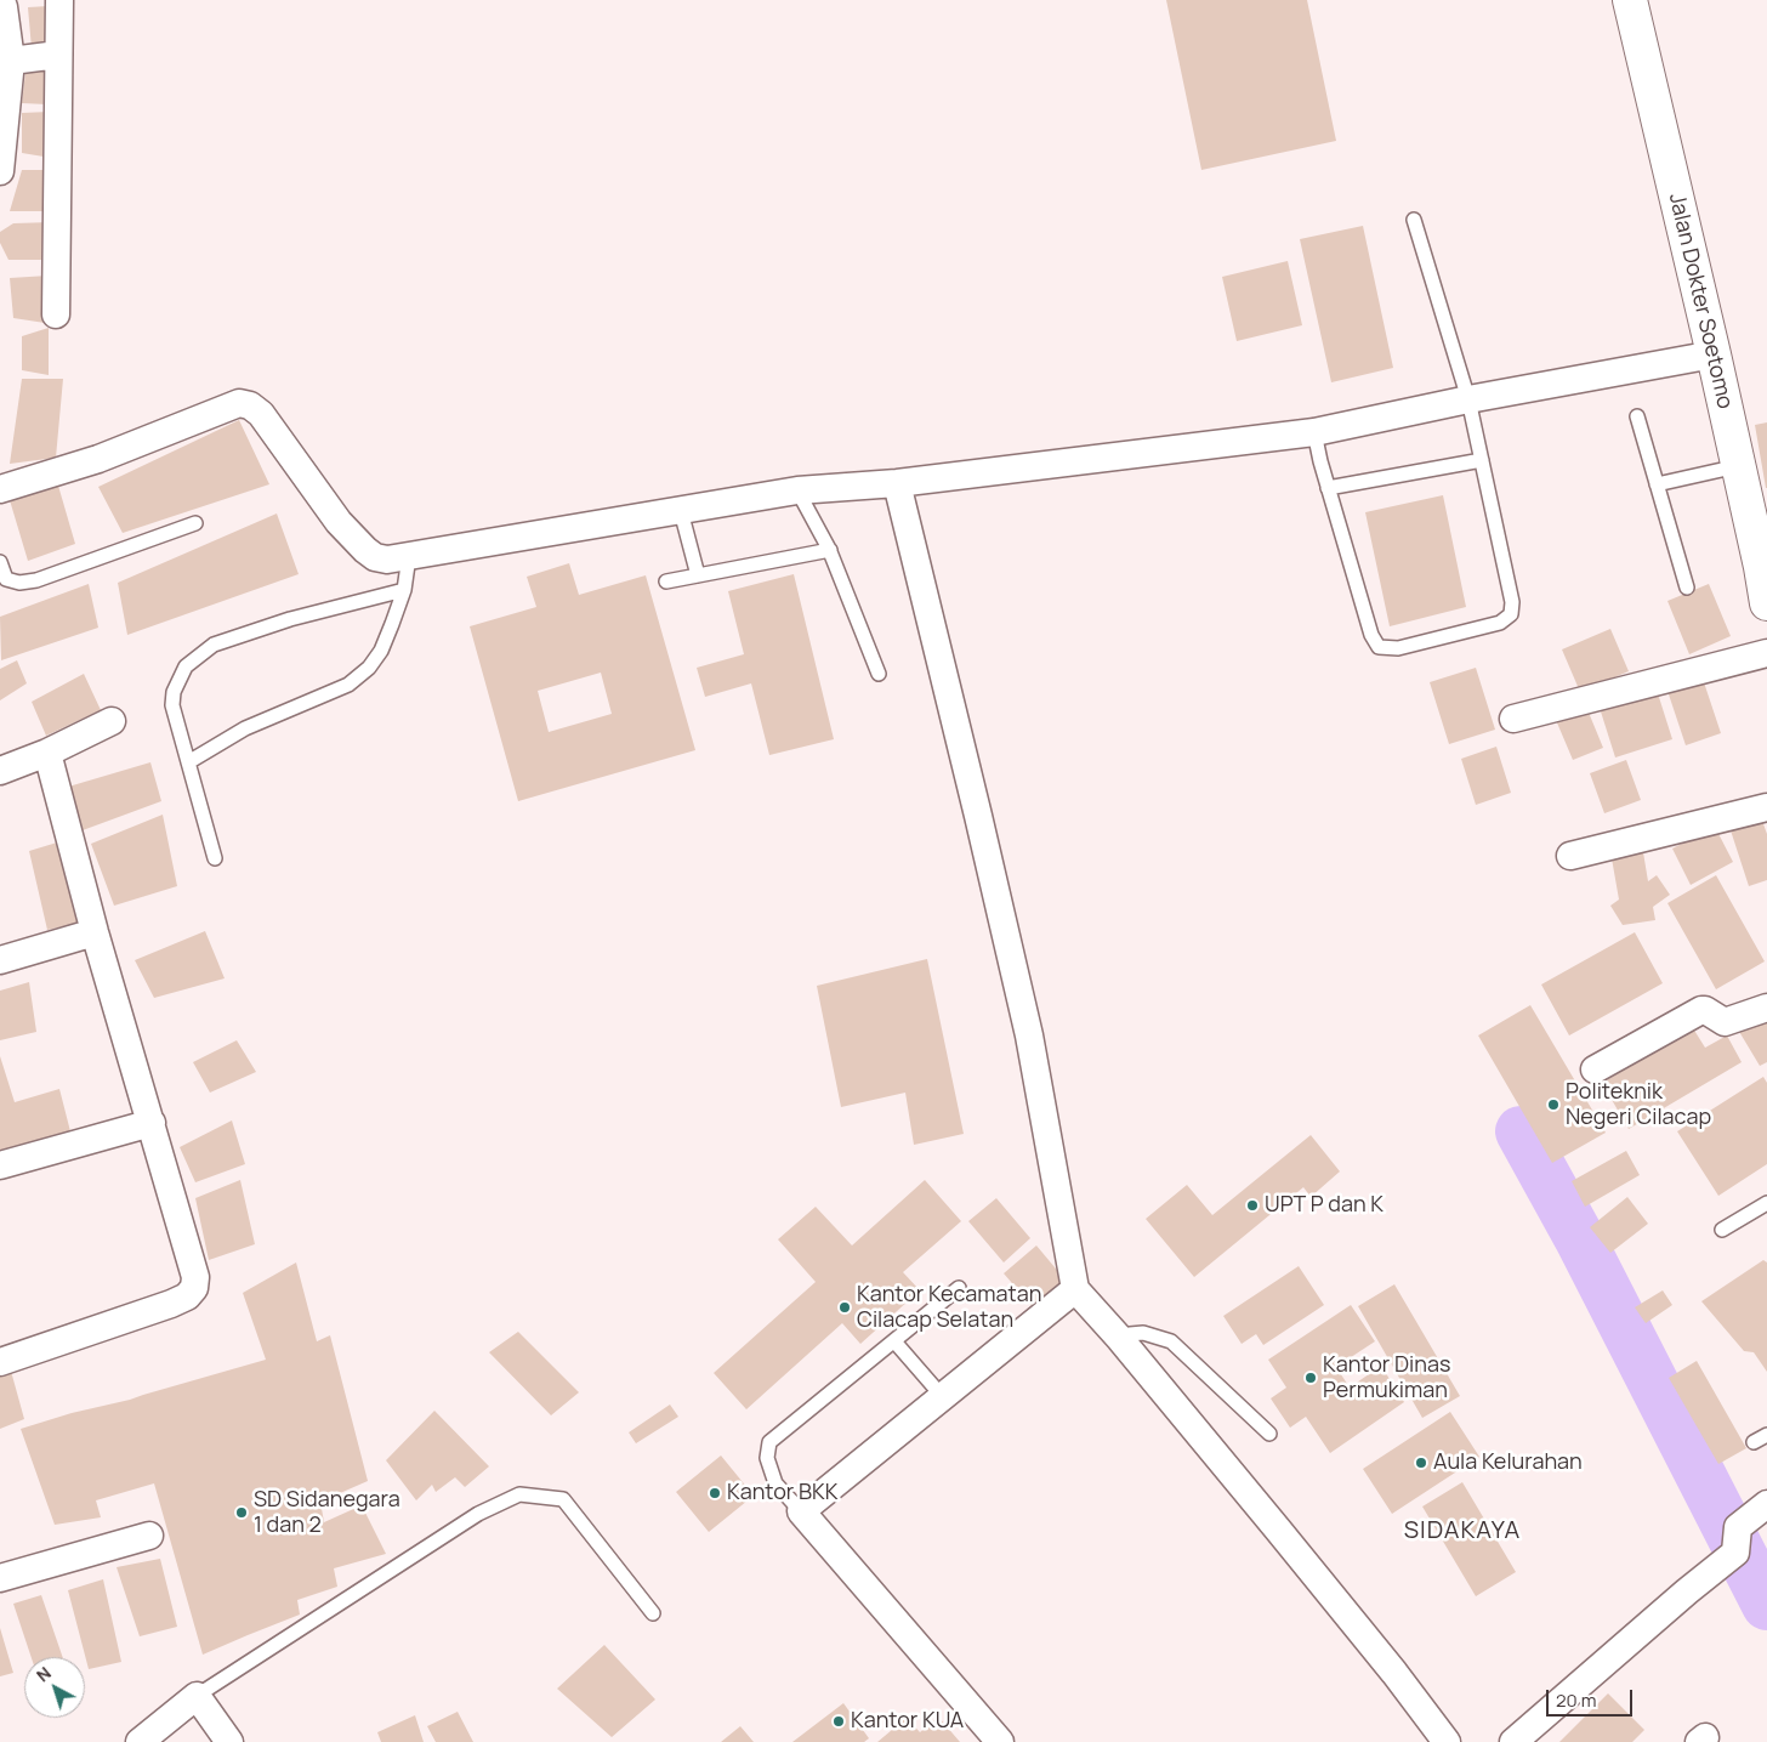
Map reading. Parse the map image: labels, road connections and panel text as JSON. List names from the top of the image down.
{
  "streets": {
    "street": ["Jalan Dokter Soetomo"]
  },
  "districts": ["SIDAKAYA"],
  "places": [
    "Politeknik Negeri Cilacap",
    "UPT P dan K",
    "Kantor Kecamatan Cilacap Selatan",
    "Kantor Dinas Permukiman",
    "Aula Kelurahan",
    "Kantor BKK",
    "SD Sidanegara 1 dan 2",
    "Kantor KUA"
  ],
  "scale_bar": "20 m",
  "north": "top left"
}
